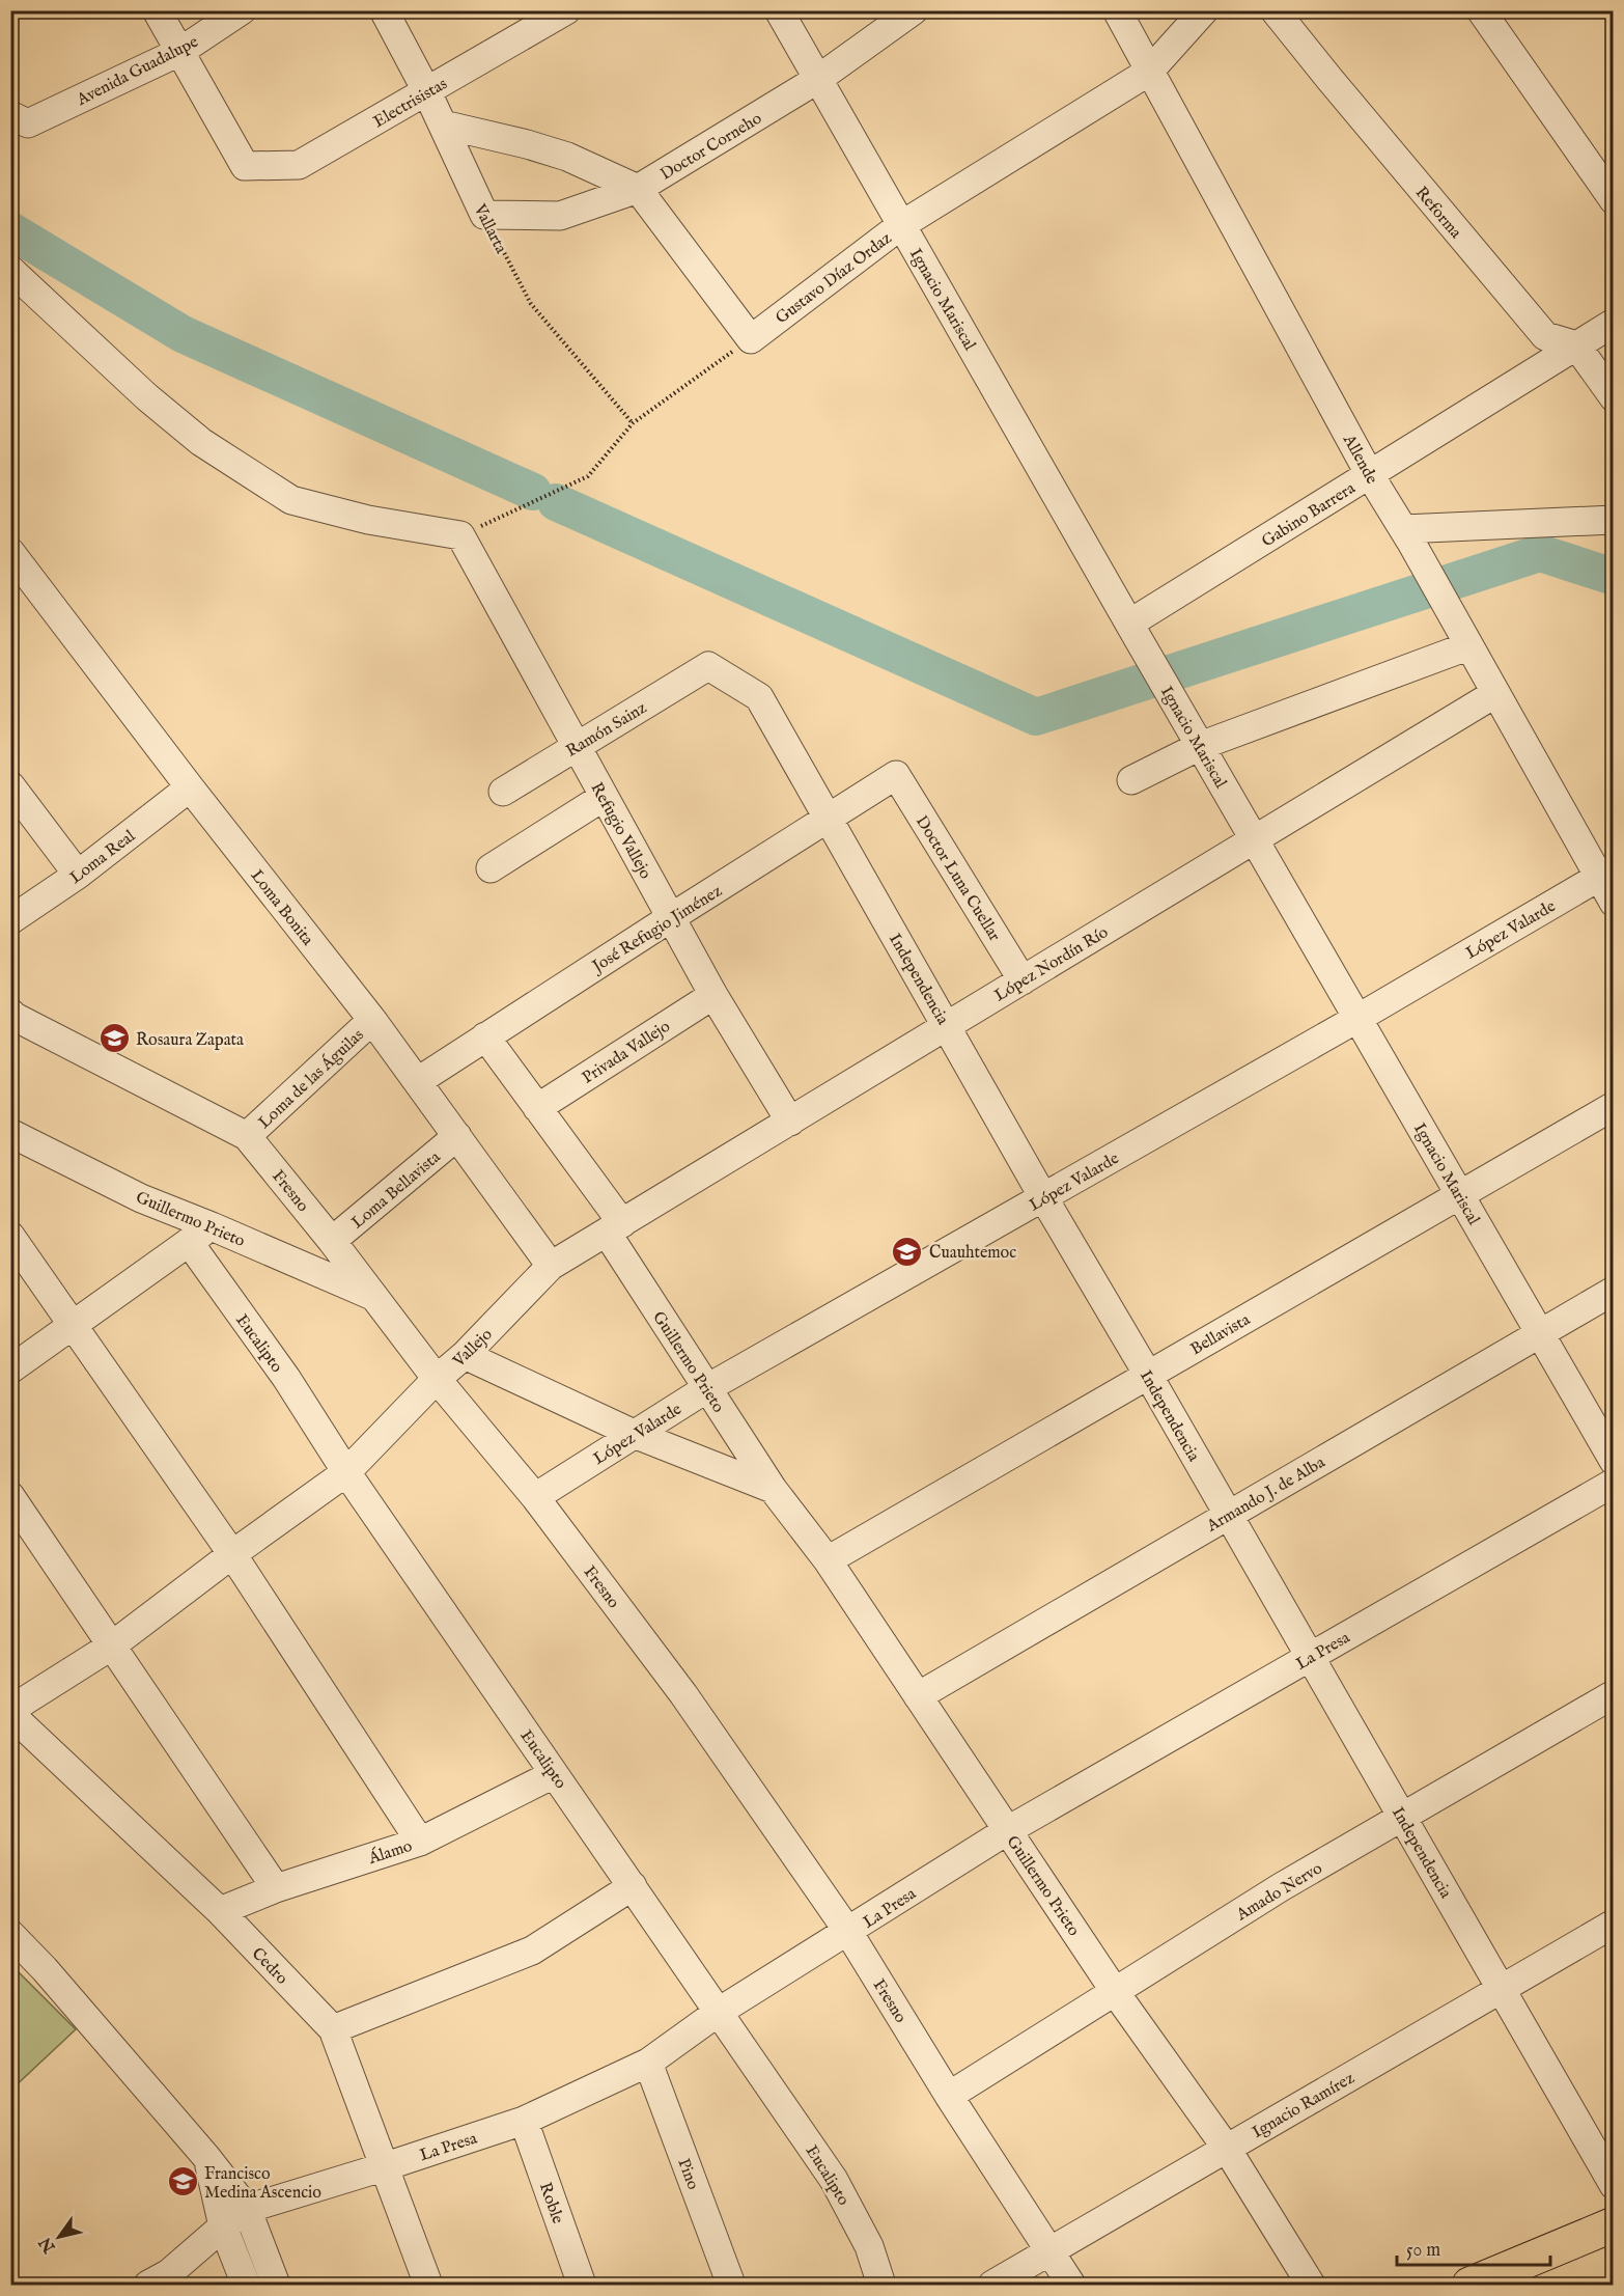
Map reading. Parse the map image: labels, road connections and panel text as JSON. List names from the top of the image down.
{
  "streets": {
    "street": [
      "Avenida Guadalupe",
      "Electrisistas",
      "Doctor Corneho",
      "Reforma",
      "Vallarta",
      "Gustavo Díaz Ordaz",
      "Ignacio Mariscal",
      "Allende",
      "Gabino Barrera",
      "Ramón Sainz",
      "Refugio Vallejo",
      "Loma Real",
      "Doctor Luna Cuellar",
      "Loma Bonita",
      "José Refugio Jiménez",
      "López Valarde",
      "López Nordín Río",
      "Independencia",
      "Privada Vallejo",
      "Loma de las Águilas",
      "Loma Bellavista",
      "Fresno",
      "Guillermo Prieto",
      "Bellavista",
      "Eucalipto",
      "Vallejo",
      "Armando J. de Alba",
      "La Presa",
      "Álamo",
      "Amado Nervo",
      "Cedro",
      "Ignacio Ramírez",
      "Pino",
      "Roble"
    ]
  },
  "crossings": [
    ["Avenida Guadalupe", "Electrisistas"],
    ["Electrisistas", "Vallarta"],
    ["Doctor Corneho", "Vallarta"],
    ["Doctor Corneho", "Ignacio Mariscal"],
    ["Reforma", "Gabino Barrera"],
    ["Gustavo Díaz Ordaz", "Ignacio Mariscal"],
    ["Gustavo Díaz Ordaz", "Allende"],
    ["Ignacio Mariscal", "Gabino Barrera"],
    ["Ignacio Mariscal", "López Valarde"],
    ["Ignacio Mariscal", "López Nordín Río"],
    ["Ignacio Mariscal", "Bellavista"],
    ["Ignacio Mariscal", "Armando J. de Alba"],
    ["Allende", "Gabino Barrera"],
    ["Allende", "López Valarde"],
    ["Allende", "López Nordín Río"],
    ["Ramón Sainz", "Refugio Vallejo"],
    ["Ramón Sainz", "Independencia"],
    ["Refugio Vallejo", "José Refugio Jiménez"],
    ["Refugio Vallejo", "López Nordín Río"],
    ["Refugio Vallejo", "Privada Vallejo"],
    ["Loma Real", "Loma Bonita"],
    ["Doctor Luna Cuellar", "José Refugio Jiménez"],
    ["Doctor Luna Cuellar", "López Nordín Río"],
    ["Loma Bonita", "José Refugio Jiménez"],
    ["Loma Bonita", "Loma de las Águilas"],
    ["Loma Bonita", "Loma Bellavista"],
    ["Loma Bonita", "Vallejo"],
    ["José Refugio Jiménez", "Independencia"],
    ["José Refugio Jiménez", "Guillermo Prieto"],
    ["López Valarde", "Independencia"],
    ["López Valarde", "Fresno"],
    ["López Valarde", "Guillermo Prieto"],
    ["López Nordín Río", "Independencia"],
    ["López Nordín Río", "Guillermo Prieto"],
    ["López Nordín Río", "Vallejo"],
    ["Independencia", "Bellavista"],
    ["Independencia", "Armando J. de Alba"],
    ["Independencia", "La Presa"],
    ["Independencia", "Amado Nervo"],
    ["Independencia", "Ignacio Ramírez"],
    ["Privada Vallejo", "Guillermo Prieto"],
    ["Loma de las Águilas", "Fresno"],
    ["Loma Bellavista", "Fresno"],
    ["Fresno", "Guillermo Prieto"],
    ["Fresno", "Vallejo"],
    ["Fresno", "La Presa"],
    ["Fresno", "Amado Nervo"],
    ["Fresno", "Ignacio Ramírez"],
    ["Guillermo Prieto", "Bellavista"],
    ["Guillermo Prieto", "Vallejo"],
    ["Guillermo Prieto", "Armando J. de Alba"],
    ["Guillermo Prieto", "La Presa"],
    ["Guillermo Prieto", "Amado Nervo"],
    ["Guillermo Prieto", "Ignacio Ramírez"],
    ["Eucalipto", "Vallejo"],
    ["Eucalipto", "La Presa"],
    ["Eucalipto", "Álamo"],
    ["Vallejo", "Cedro"],
    ["La Presa", "Cedro"],
    ["La Presa", "Pino"],
    ["La Presa", "Roble"],
    ["Álamo", "Cedro"]
  ],
  "places": {
    "school or university": ["Rosaura Zapata", "Cuauhtemoc", "Francisco Medina Ascencio"]
  },
  "scale_bar": "50 m",
  "north": "bottom left"
}
